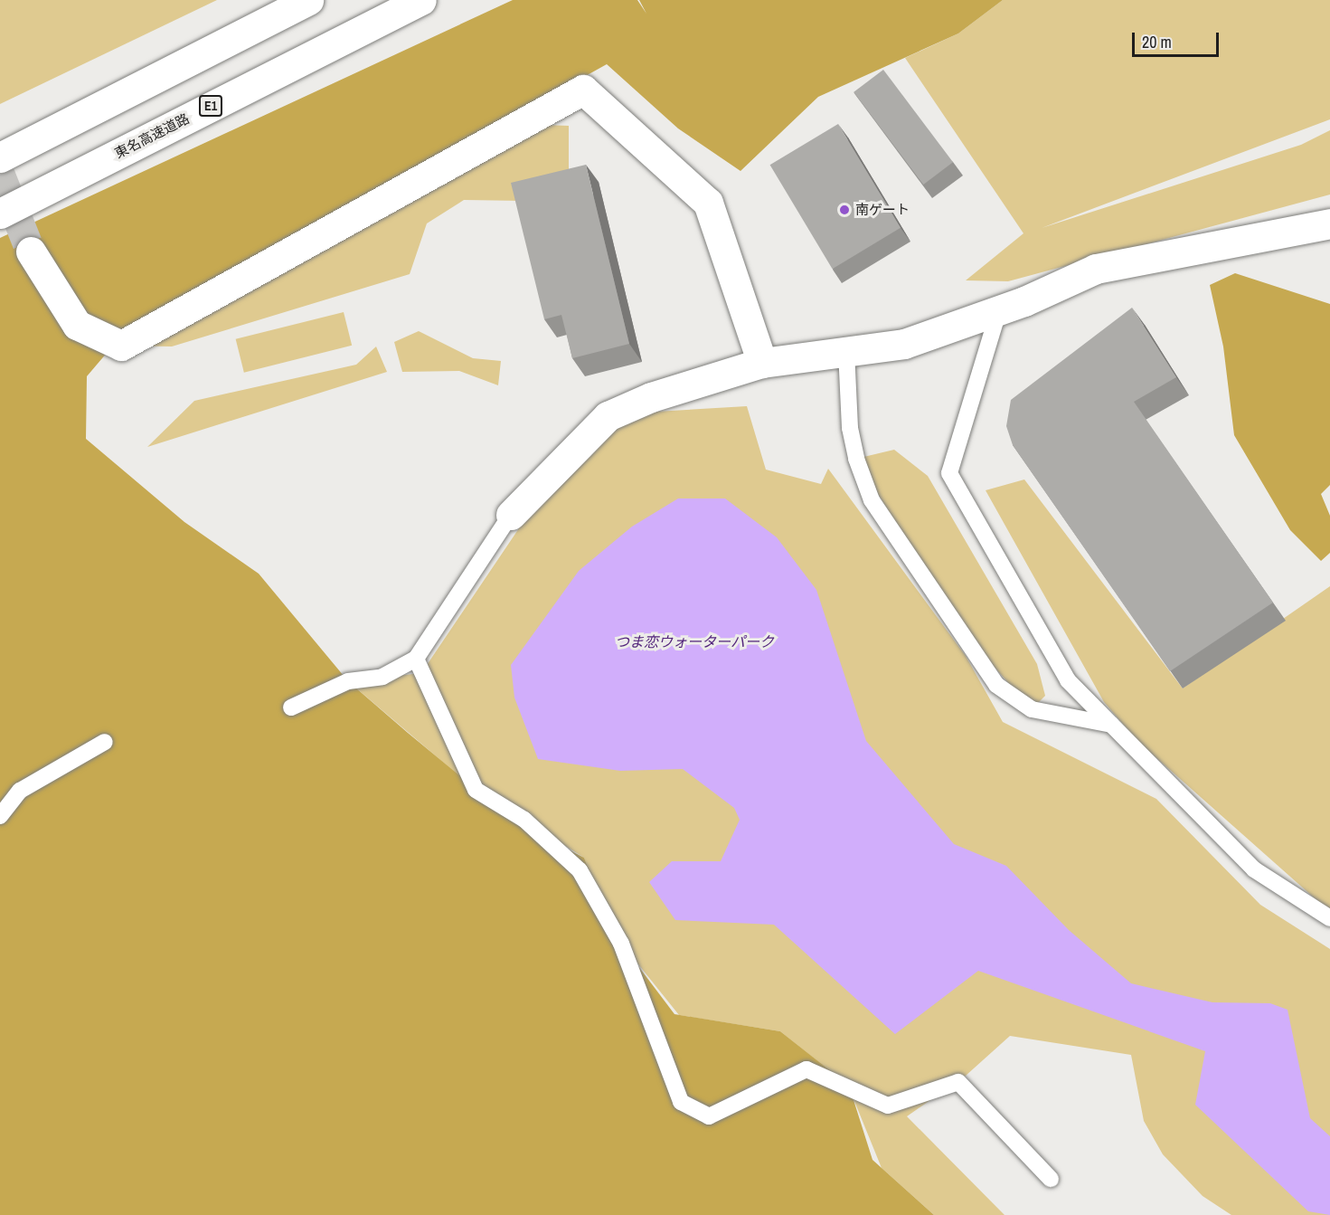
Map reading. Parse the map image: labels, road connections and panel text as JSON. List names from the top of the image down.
{
  "streets": {
    "main road": ["E1", "東名高速道路"]
  },
  "water": ["つま恋ウォーターパーク"],
  "places": ["南ゲート"],
  "scale_bar": "20 m"
}
